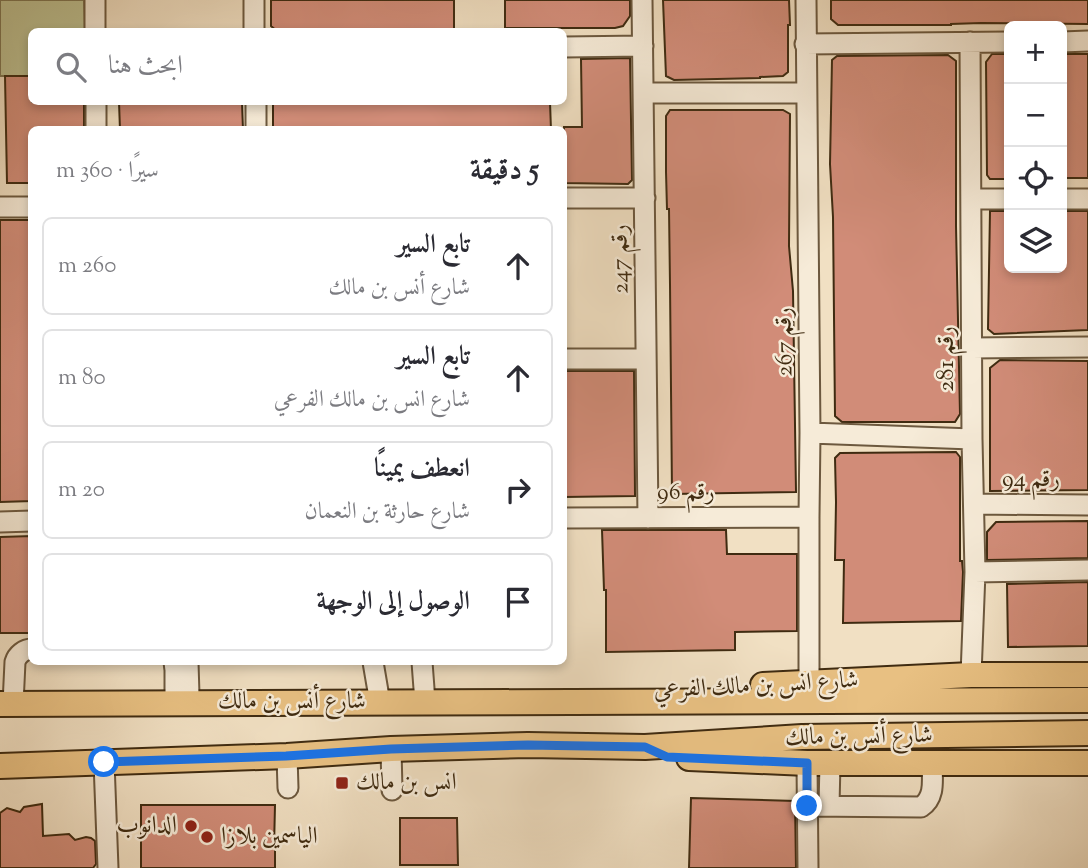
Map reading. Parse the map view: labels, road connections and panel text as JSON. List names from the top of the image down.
{
  "streets": {
    "main road": ["شارع انس بن مالك الفرعي", "شارع أنس بن مالك"],
    "street": [
      "رقم 247",
      "رقم 267",
      "رقم 281",
      "رقم 94",
      "رقم 96"
    ]
  },
  "crossings": [
    ["رقم 247", "رقم 96"],
    ["رقم 267", "رقم 96"],
    ["رقم 267", "شارع انس بن مالك الفرعي"],
    ["رقم 281", "رقم 94"],
    ["رقم 281", "شارع انس بن مالك الفرعي"],
    ["شارع انس بن مالك الفرعي", "شارع أنس بن مالك"]
  ],
  "places": {
    "transit": ["انس بن مالك"],
    "other": ["الدانوب", "الياسمين بلازا"]
  },
  "page": {
    "map_buttons": ["+", "−"],
    "search": "ابحث هنا",
    "heading": ["5 دقيقة", "سيرًا · 360 m"],
    "list": [
      ["تابع السير", "شارع أنس بن مالك", "260 m"],
      ["تابع السير", "شارع انس بن مالك الفرعي", "80 m"],
      ["انعطف يمينًا", "شارع حارثة بن النعمان", "20 m"],
      "الوصول إلى الوجهة"
    ]
  }
}
